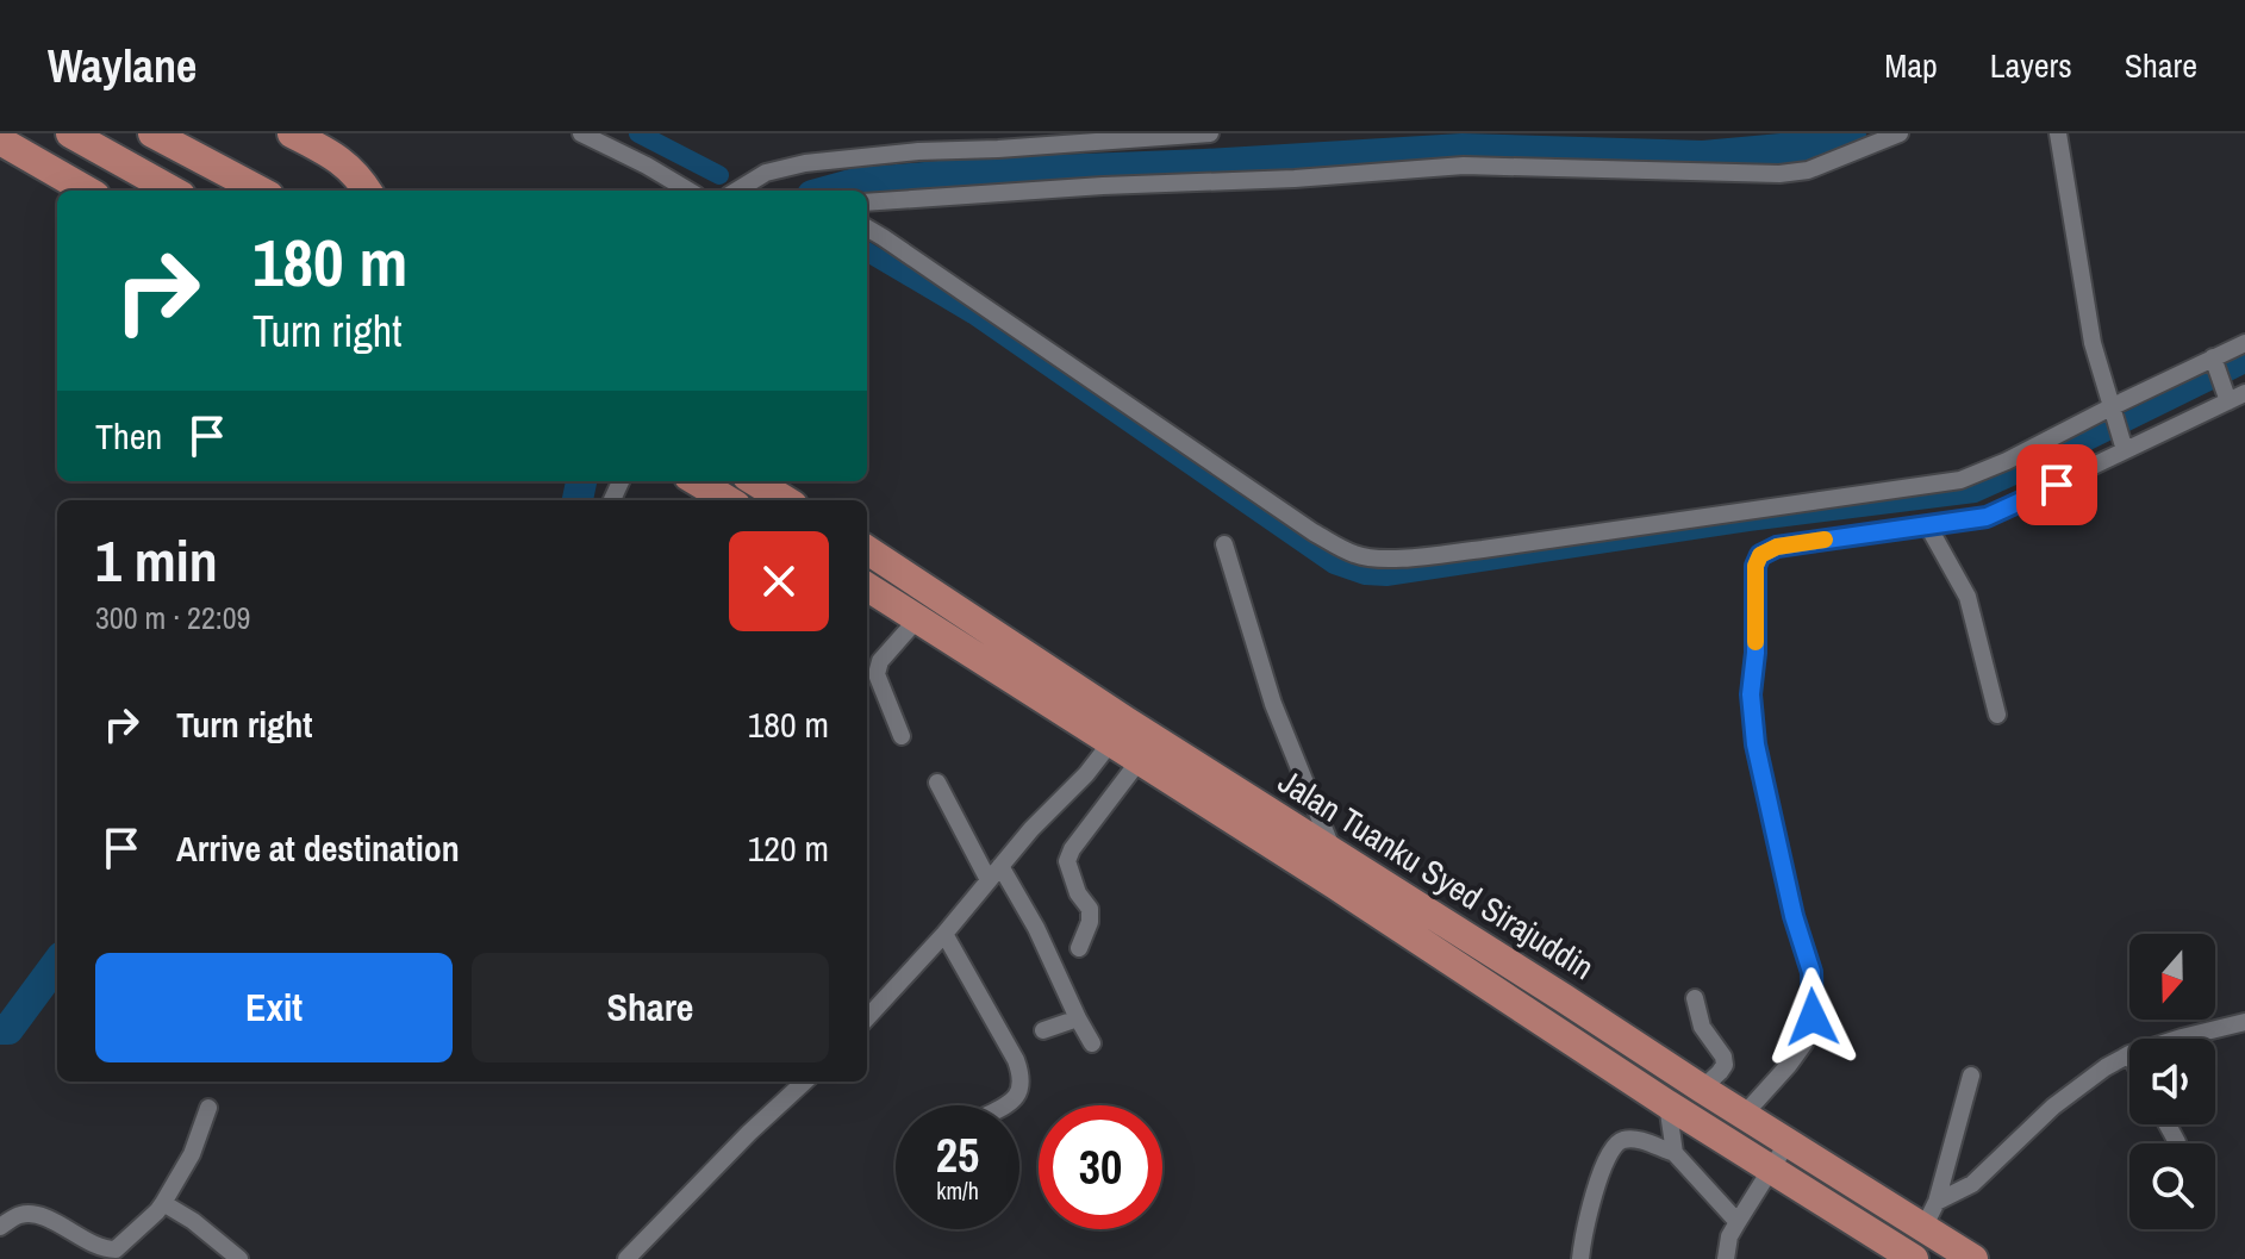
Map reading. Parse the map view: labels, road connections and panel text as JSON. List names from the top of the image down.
{
  "streets": {
    "highway": ["Jalan Tuanku Syed Sirajuddin"]
  },
  "north": "bottom",
  "page": {
    "header": "Waylane",
    "nav": ["Map", "Layers", "Share"],
    "turn": ["180 m", "Turn right"],
    "then": "Then",
    "heading": ["1 min", "300 m · 22:09"],
    "list": [
      {
        "name": "Turn right",
        "value": "180 m"
      },
      {
        "name": "Arrive at destination",
        "value": "120 m"
      }
    ],
    "buttons": ["Exit", "Share"],
    "speed": "25 km/h",
    "limit": "30"
  }
}
